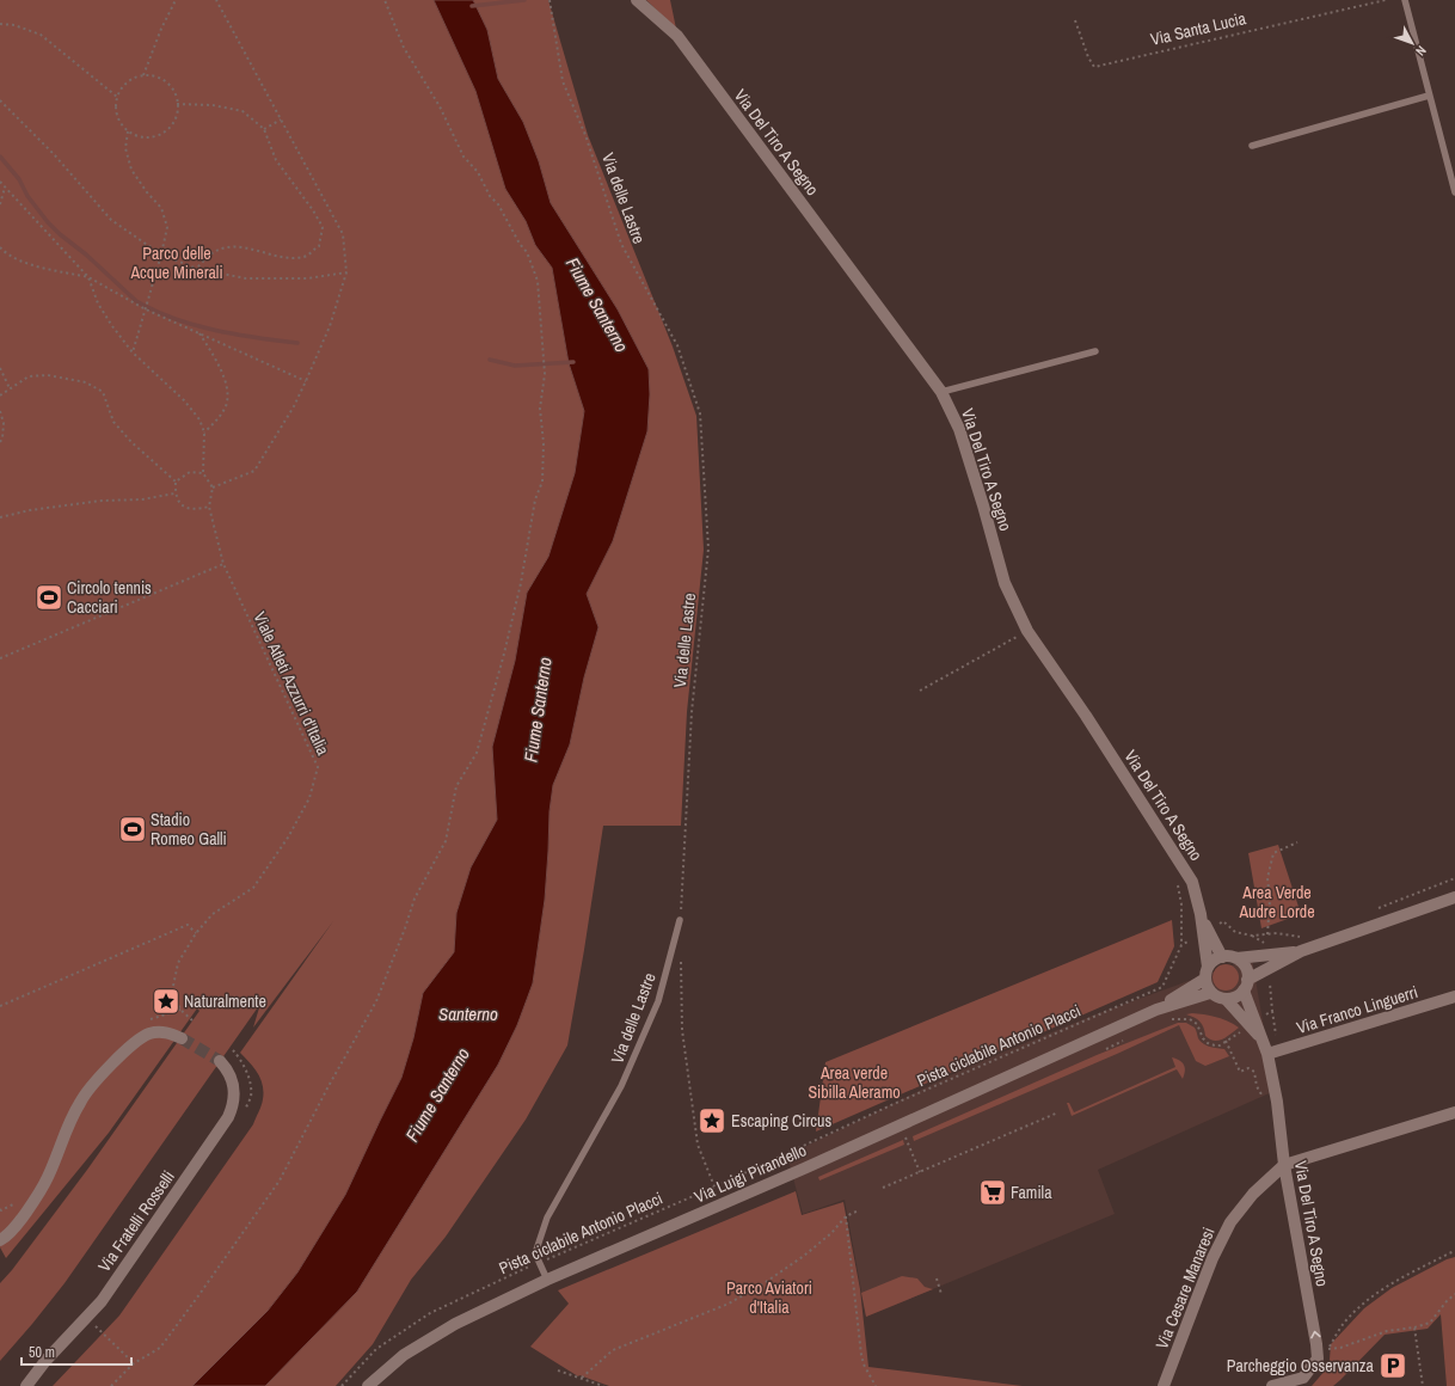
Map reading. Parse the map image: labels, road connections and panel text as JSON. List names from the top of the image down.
{
  "streets": {
    "street": [
      "Via Del Tiro A Segno",
      "Via Franco Linguerri",
      "Via Luigi Pirandello",
      "Via Fratelli Rosselli",
      "Via Cesare Manaresi"
    ],
    "lane": ["Via delle Lastre"],
    "path": ["Via Santa Lucia", "Viale Atleti Azzurri d'Italia", "Pista ciclabile Antonio Placci"]
  },
  "crossings": [
    ["Via Del Tiro A Segno", "Via Franco Linguerri"],
    ["Via Del Tiro A Segno", "Via Luigi Pirandello"],
    ["Via Del Tiro A Segno", "Via Cesare Manaresi"],
    ["Via delle Lastre", "Pista ciclabile Antonio Placci"],
    ["Via delle Lastre", "Via Luigi Pirandello"]
  ],
  "water": ["Fiume Santerno", "Santerno"],
  "parks": [
    "Parco delle Acque Minerali",
    "Area Verde Audre Lorde",
    "Area verde Sibilla Aleramo",
    "Parco Aviatori d'Italia"
  ],
  "places": {
    "sports": ["Circolo tennis Cacciari", "Stadio Romeo Galli"],
    "place": ["Naturalmente", "Escaping Circus"],
    "supermarket": ["Famila"],
    "parking": ["Parcheggio Osservanza"]
  },
  "scale_bar": "50 m",
  "north": "bottom right"
}
